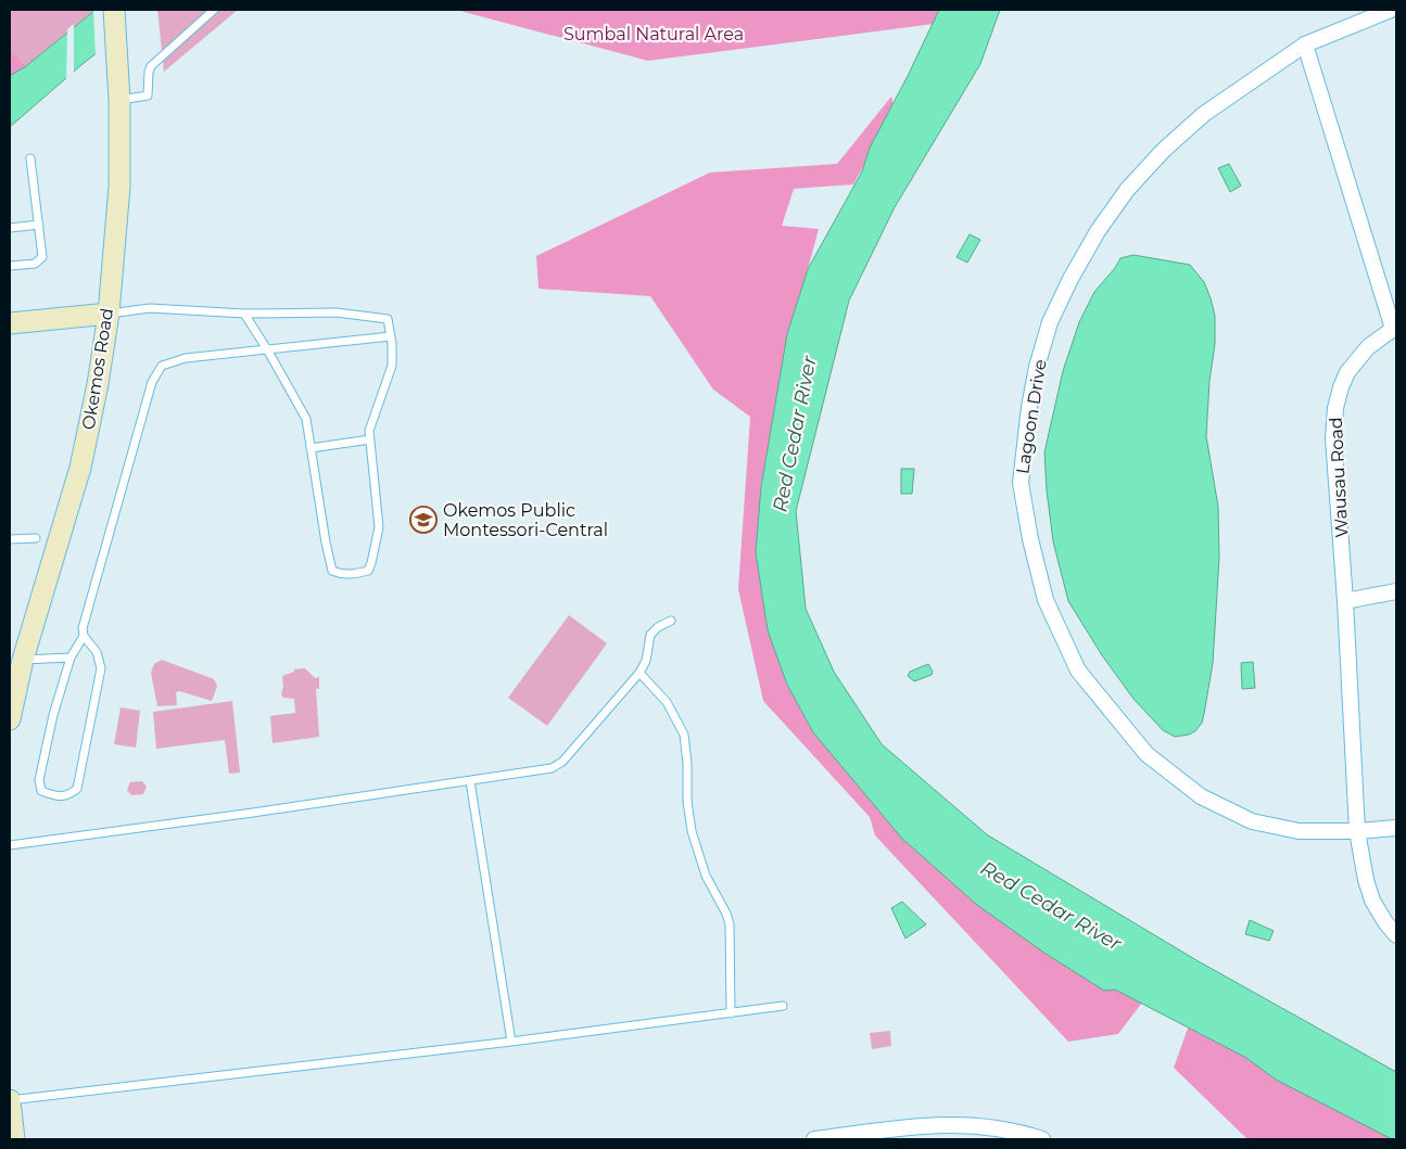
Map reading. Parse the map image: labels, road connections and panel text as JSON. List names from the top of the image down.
{
  "streets": {
    "main road": ["Okemos Road"],
    "street": ["Lagoon Drive", "Wausau Road"]
  },
  "crossings": [
    ["Lagoon Drive", "Wausau Road"]
  ],
  "water": ["Red Cedar River"],
  "parks": ["Sumbal Natural Area"],
  "places": {
    "school or university": ["Okemos Public Montessori-Central"]
  }
}
